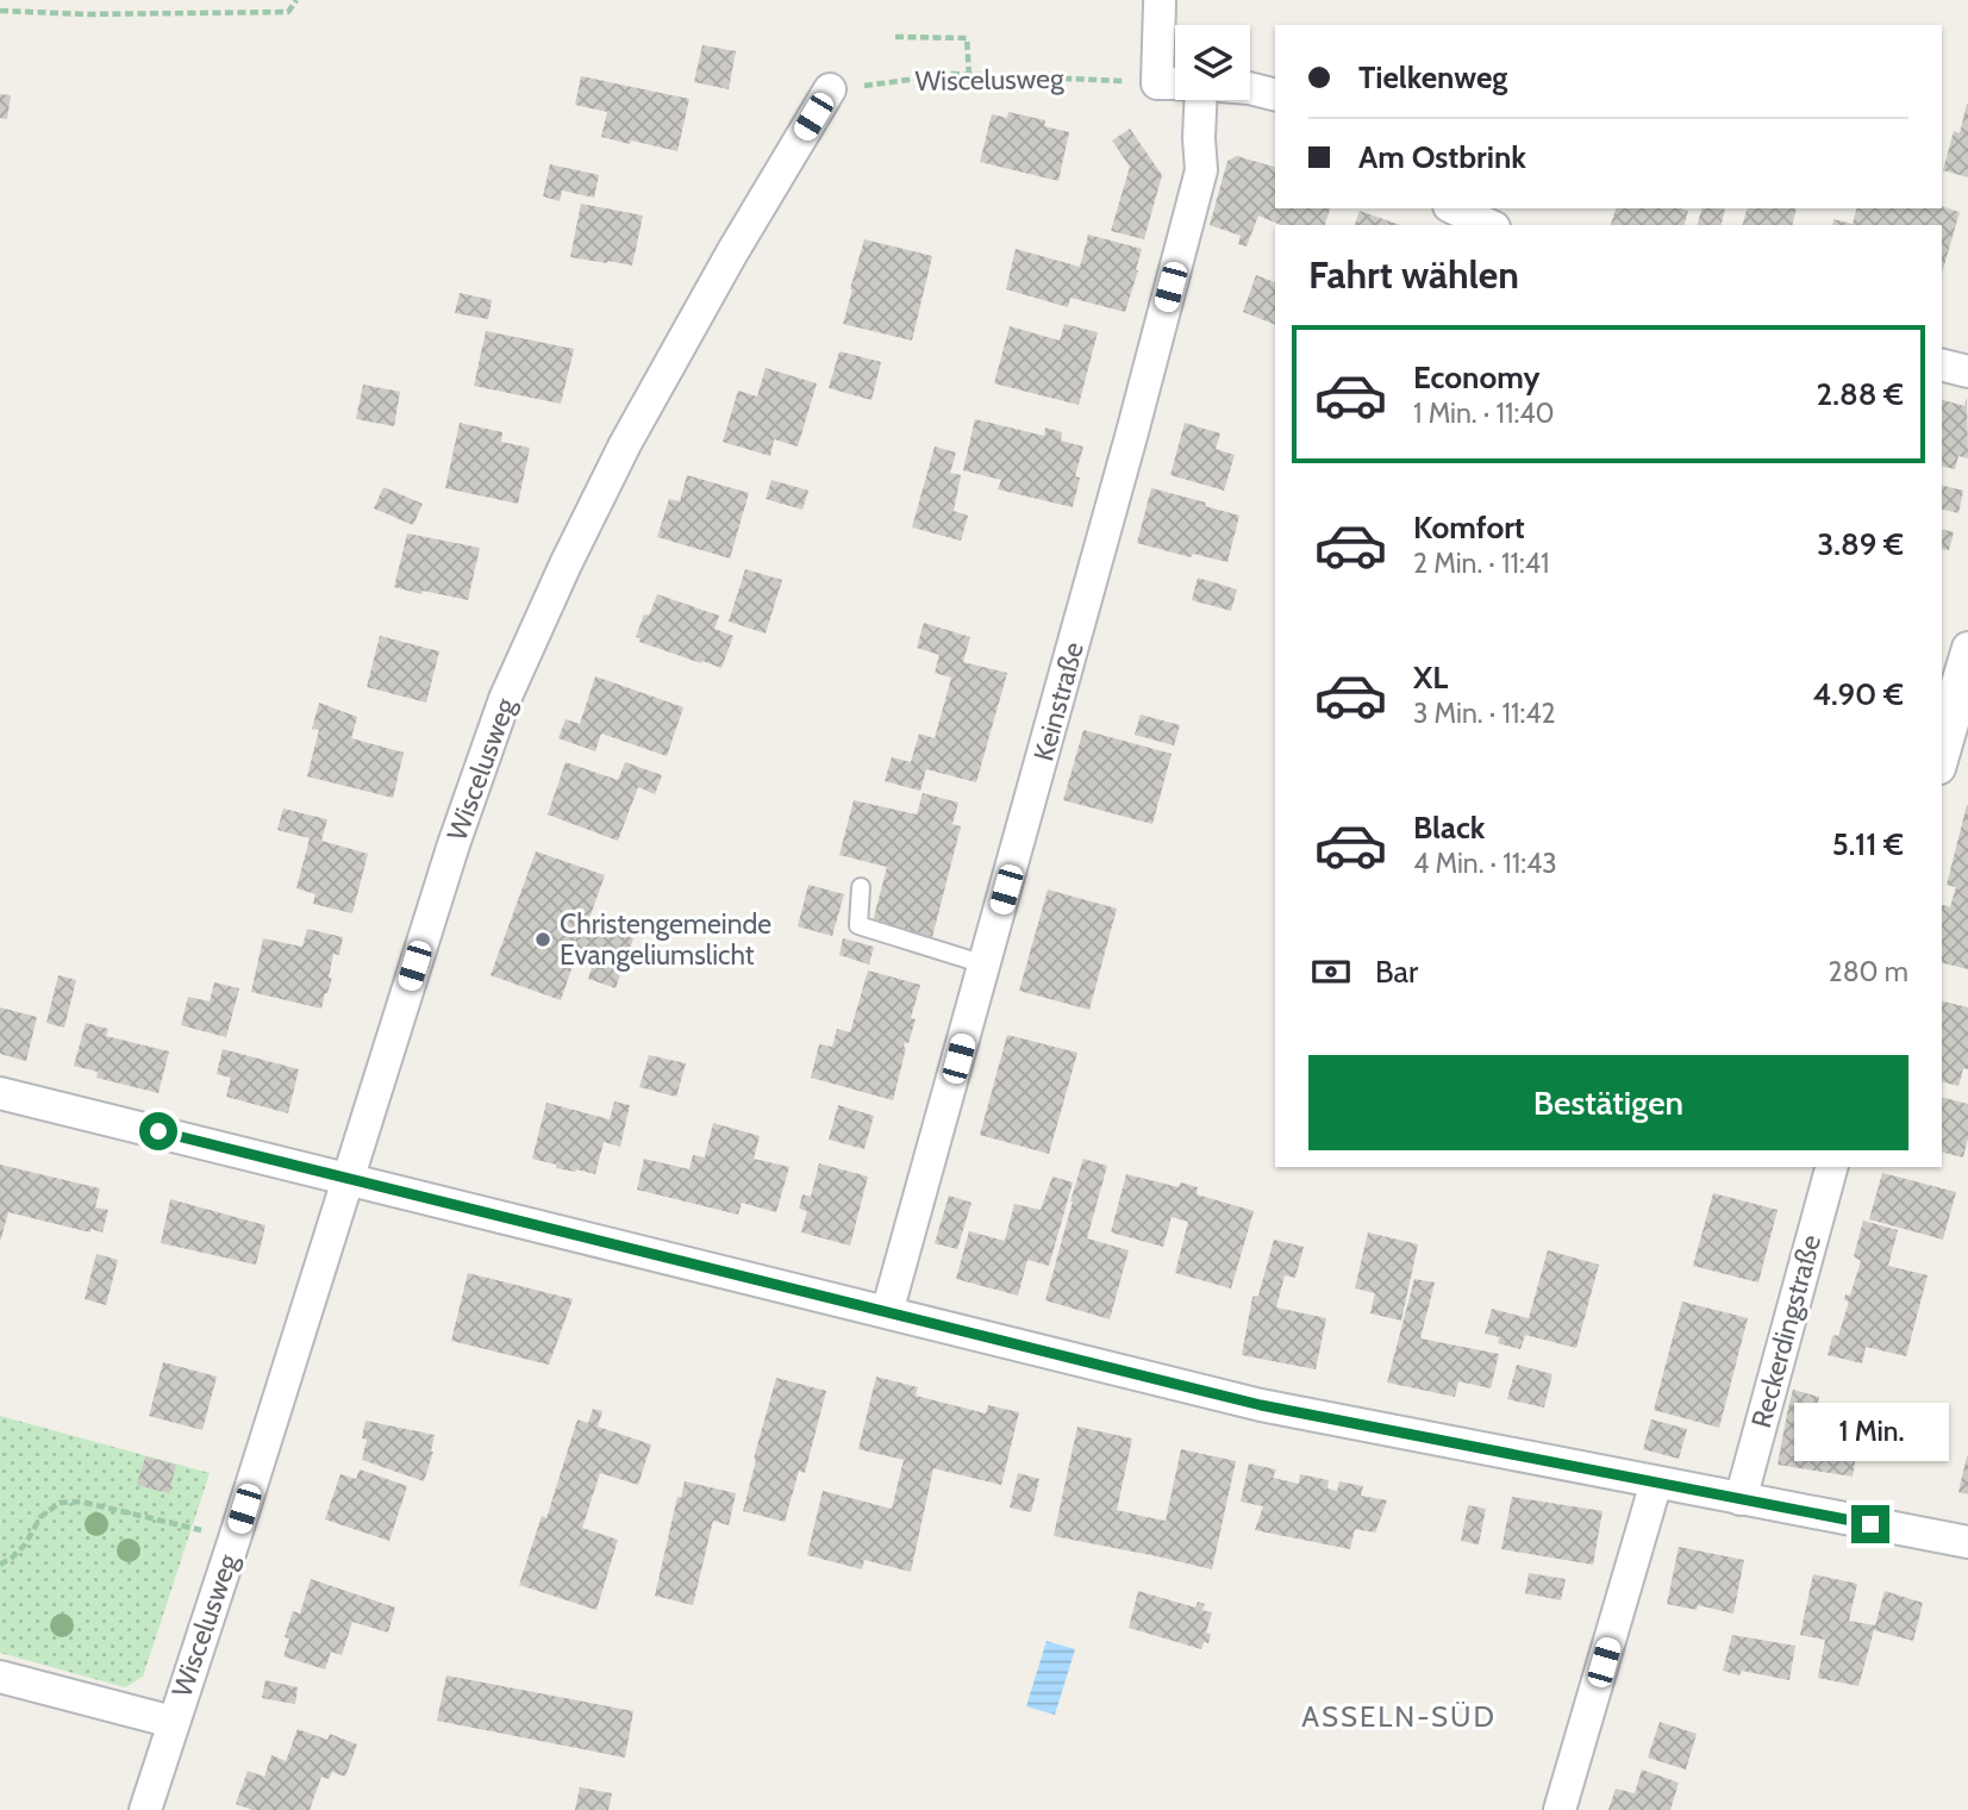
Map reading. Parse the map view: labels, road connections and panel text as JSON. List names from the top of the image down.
{
  "streets": {
    "street": ["Wiscelusweg", "Keinstraße", "Reckerdingstraße"]
  },
  "districts": ["ASSELN-SÜD"],
  "places": ["Christengemeinde Evangeliumslicht"],
  "page": {
    "banner": ["Tielkenweg", "Am Ostbrink"],
    "heading": "Fahrt wählen",
    "list": [
      {
        "name": "Economy",
        "note": "1 Min. · 11:40",
        "value": "2.88 €"
      },
      {
        "name": "Komfort",
        "note": "2 Min. · 11:41",
        "value": "3.89 €"
      },
      {
        "name": "XL",
        "note": "3 Min. · 11:42",
        "value": "4.90 €"
      },
      {
        "name": "Black",
        "note": "4 Min. · 11:43",
        "value": "5.11 €"
      }
    ],
    "pay": ["Bar", "280 m"],
    "buttons": "Bestätigen",
    "bubble": "1 Min."
  }
}
